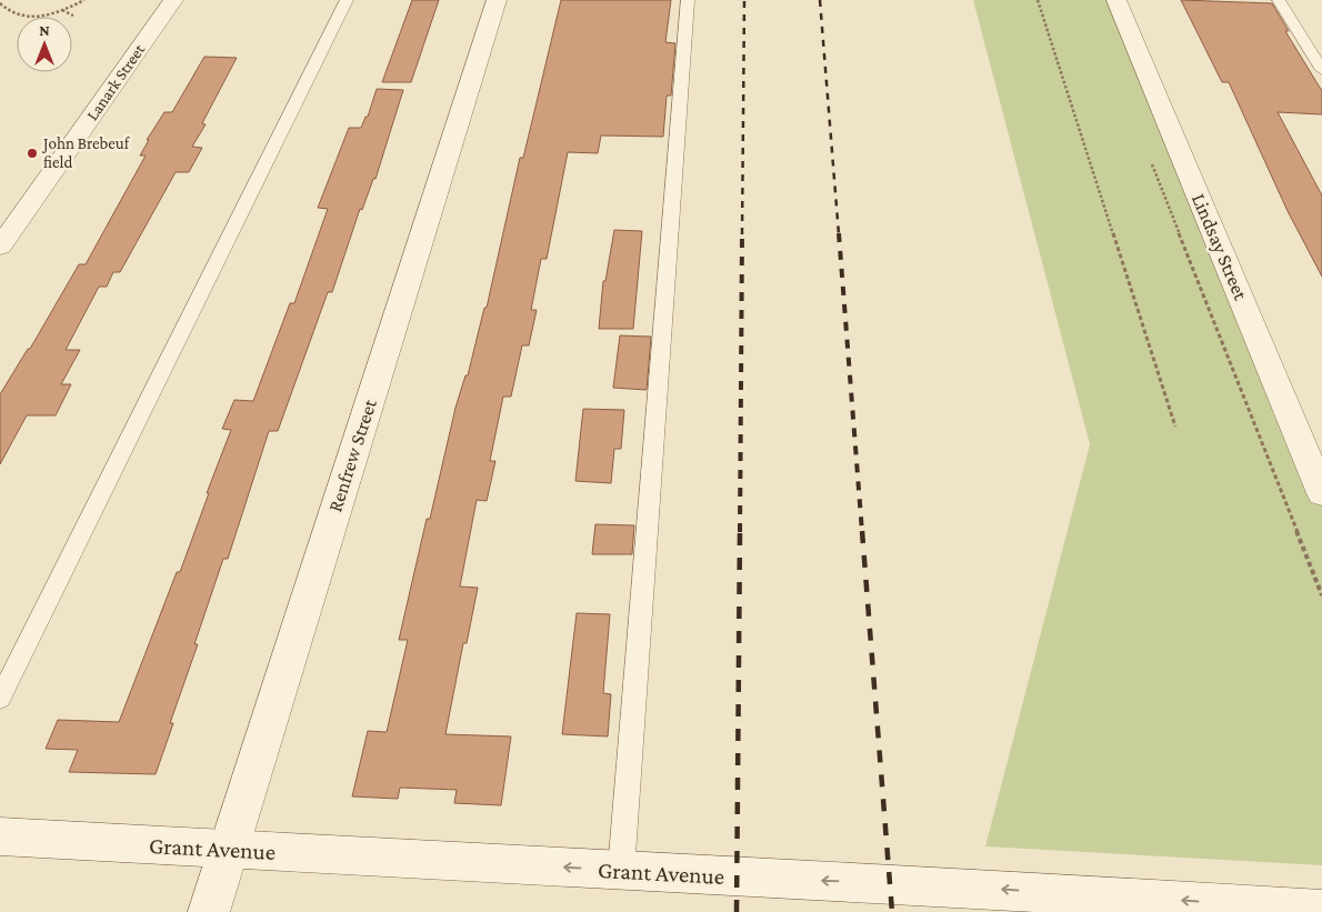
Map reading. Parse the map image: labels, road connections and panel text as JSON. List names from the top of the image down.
{
  "streets": {
    "street": [
      "Lanark Street",
      "Lindsay Street",
      "Renfrew Street",
      "Grant Avenue"
    ]
  },
  "crossings": [
    ["Renfrew Street", "Grant Avenue"]
  ],
  "one_way": ["Grant Avenue"],
  "places": ["John Brebeuf field"],
  "north": "top"
}
